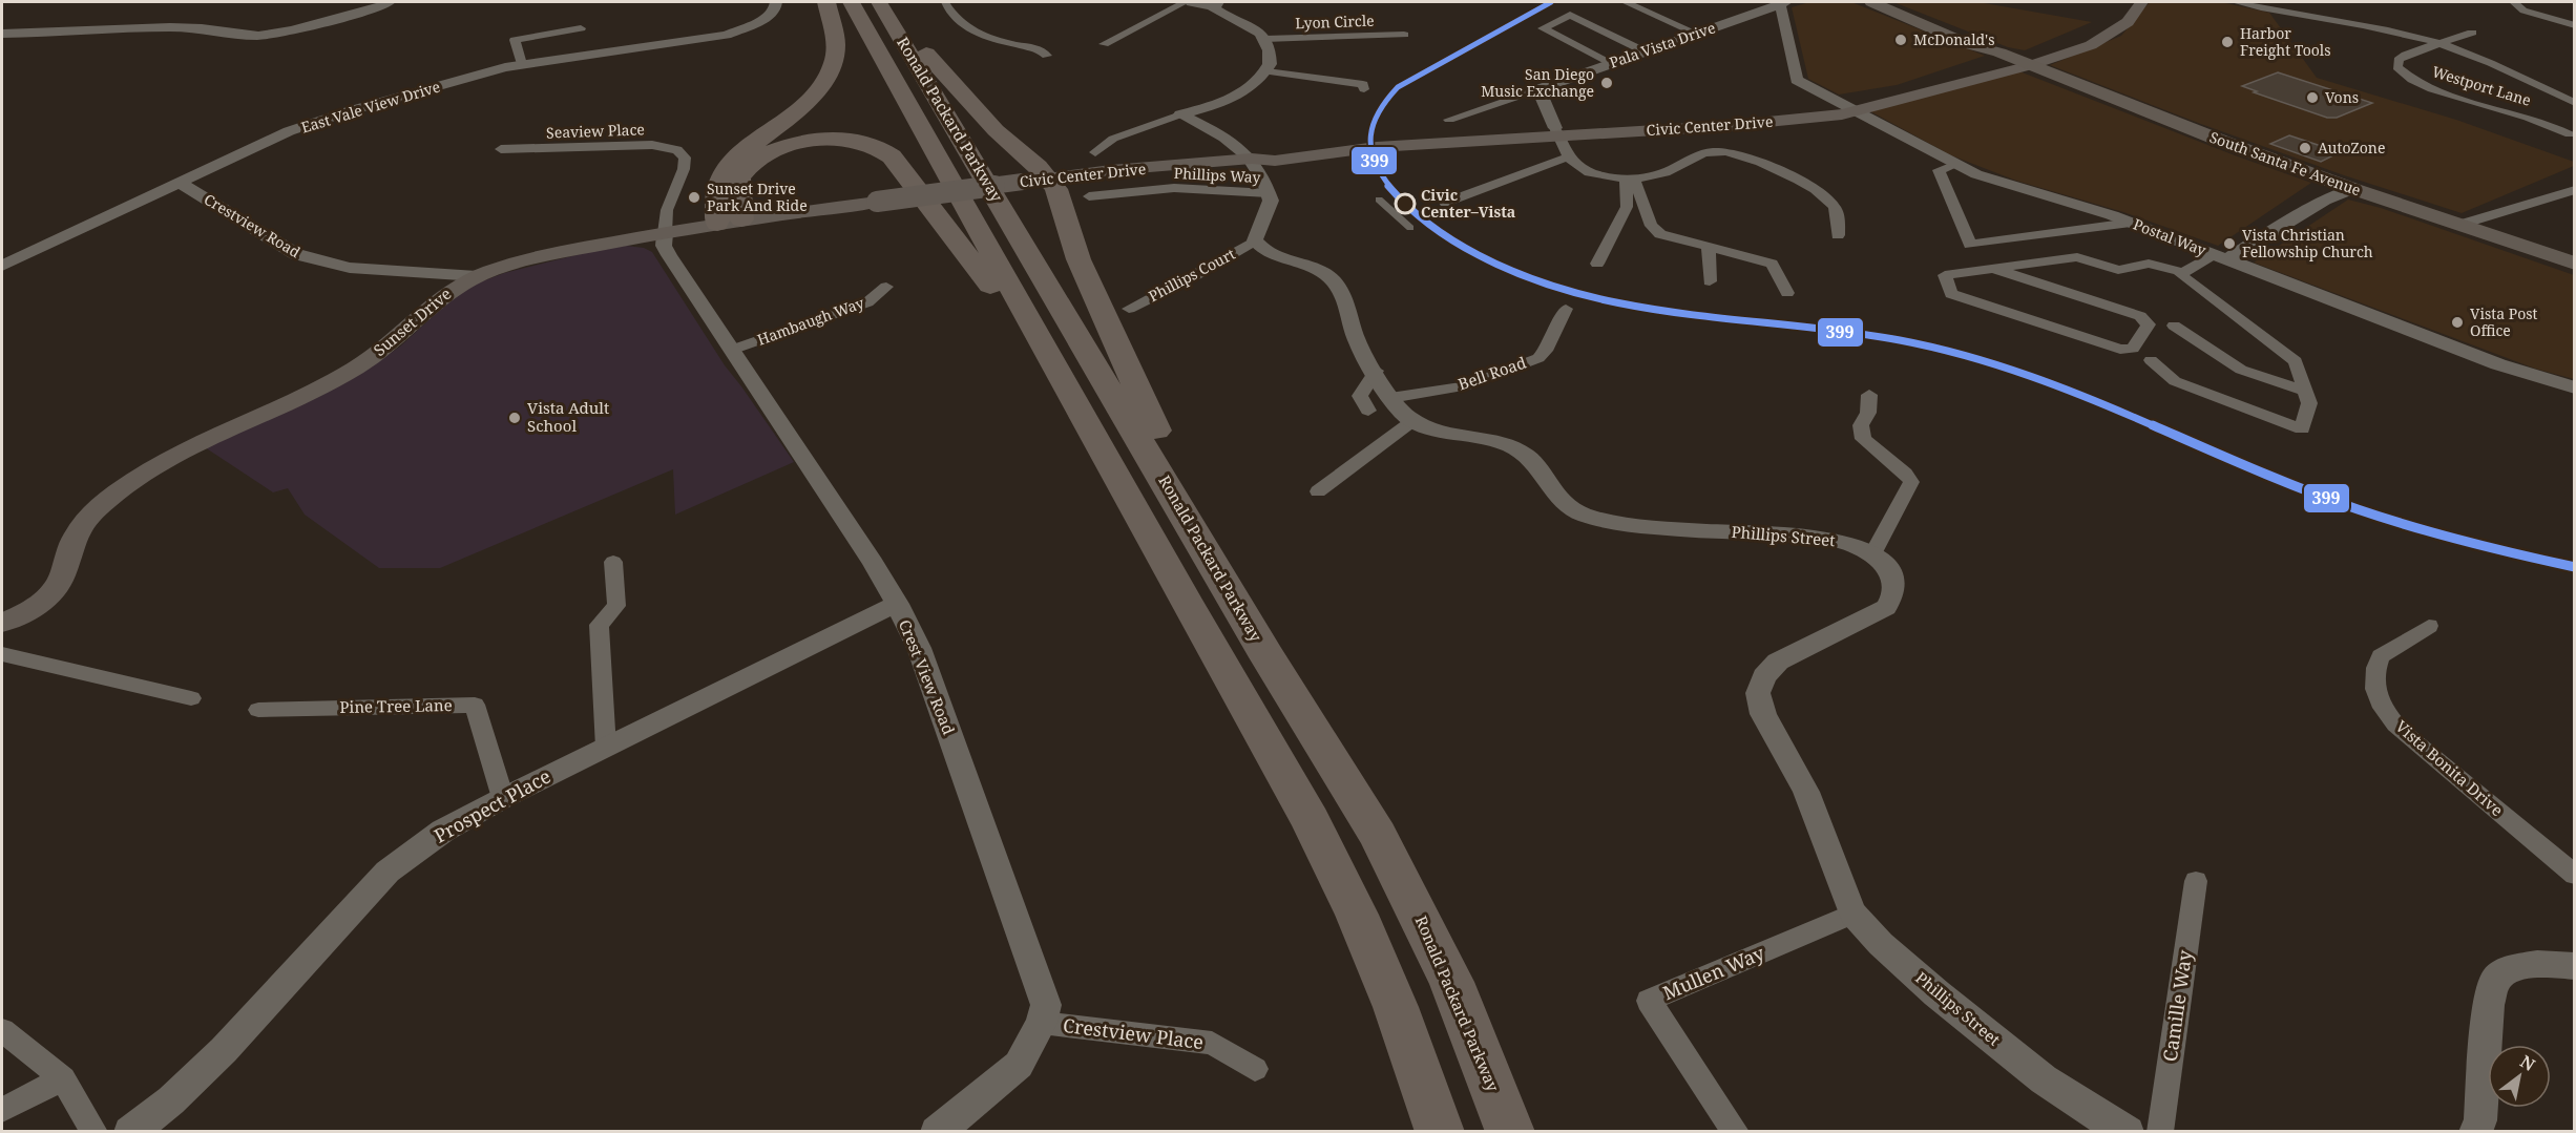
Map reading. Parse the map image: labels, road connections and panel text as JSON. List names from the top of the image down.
{
  "streets": {
    "highway": ["Ronald Packard Parkway"],
    "main road": ["Civic Center Drive", "South Santa Fe Avenue", "Sunset Drive"],
    "street": [
      "Lyon Circle",
      "Pala Vista Drive",
      "Westport Lane",
      "East Vale View Drive",
      "Seaview Place",
      "Phillips Way",
      "Crestview Road",
      "Postal Way",
      "Phillips Court",
      "Hambaugh Way",
      "Bell Road",
      "Phillips Street",
      "Crest View Road",
      "Pine Tree Lane",
      "Vista Bonita Drive",
      "Prospect Place",
      "Mullen Way",
      "Camille Way",
      "Crestview Place"
    ]
  },
  "crossings": [
    ["Pala Vista Drive", "Postal Way"],
    ["East Vale View Drive", "Crestview Road"],
    ["Civic Center Drive", "South Santa Fe Avenue"],
    ["Civic Center Drive", "Postal Way"],
    ["Civic Center Drive", "Sunset Drive"],
    ["Seaview Place", "Sunset Drive"],
    ["Seaview Place", "Crest View Road"],
    ["Crestview Road", "Sunset Drive"],
    ["Phillips Court", "Phillips Street"],
    ["Hambaugh Way", "Crest View Road"],
    ["Sunset Drive", "Crest View Road"],
    ["Bell Road", "Phillips Street"],
    ["Phillips Street", "Mullen Way"],
    ["Crest View Road", "Prospect Place"],
    ["Crest View Road", "Crestview Place"],
    ["Pine Tree Lane", "Prospect Place"]
  ],
  "places": [
    "McDonald's",
    "Harbor Freight Tools",
    "San Diego Music Exchange",
    "Vons",
    "AutoZone",
    "Sunset Drive Park And Ride",
    "Civic Center–Vista",
    "Vista Christian Fellowship Church",
    "Vista Post Office",
    "Vista Adult School"
  ],
  "lines": ["transit line 399"],
  "north": "top right"
}
